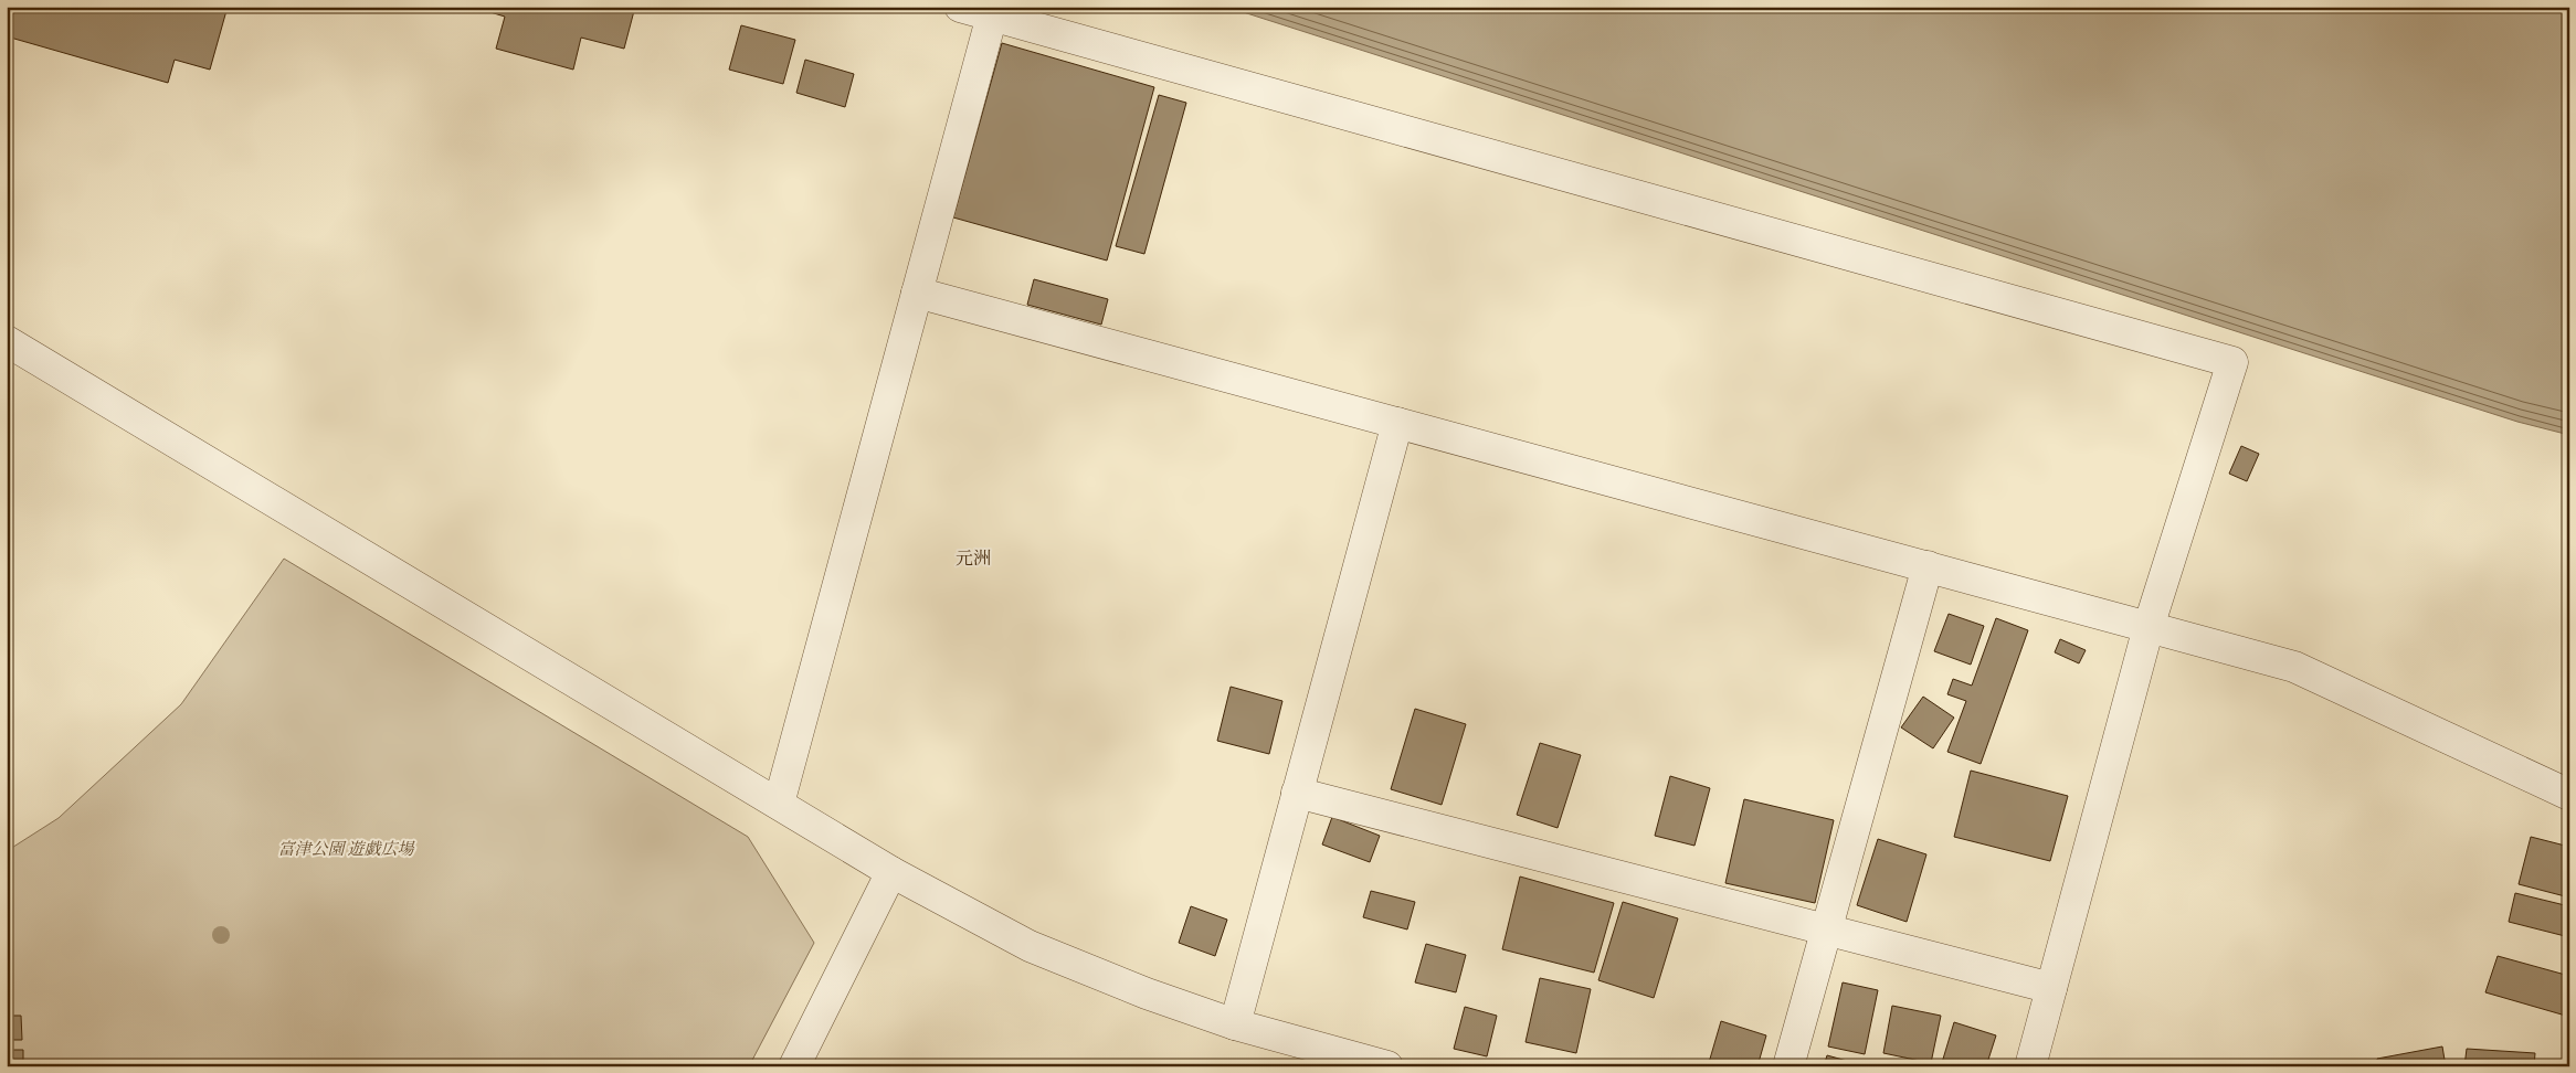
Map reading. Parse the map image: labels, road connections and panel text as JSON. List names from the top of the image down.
{
  "districts": ["元洲"],
  "parks": ["富津公園 遊戯広場"]
}
